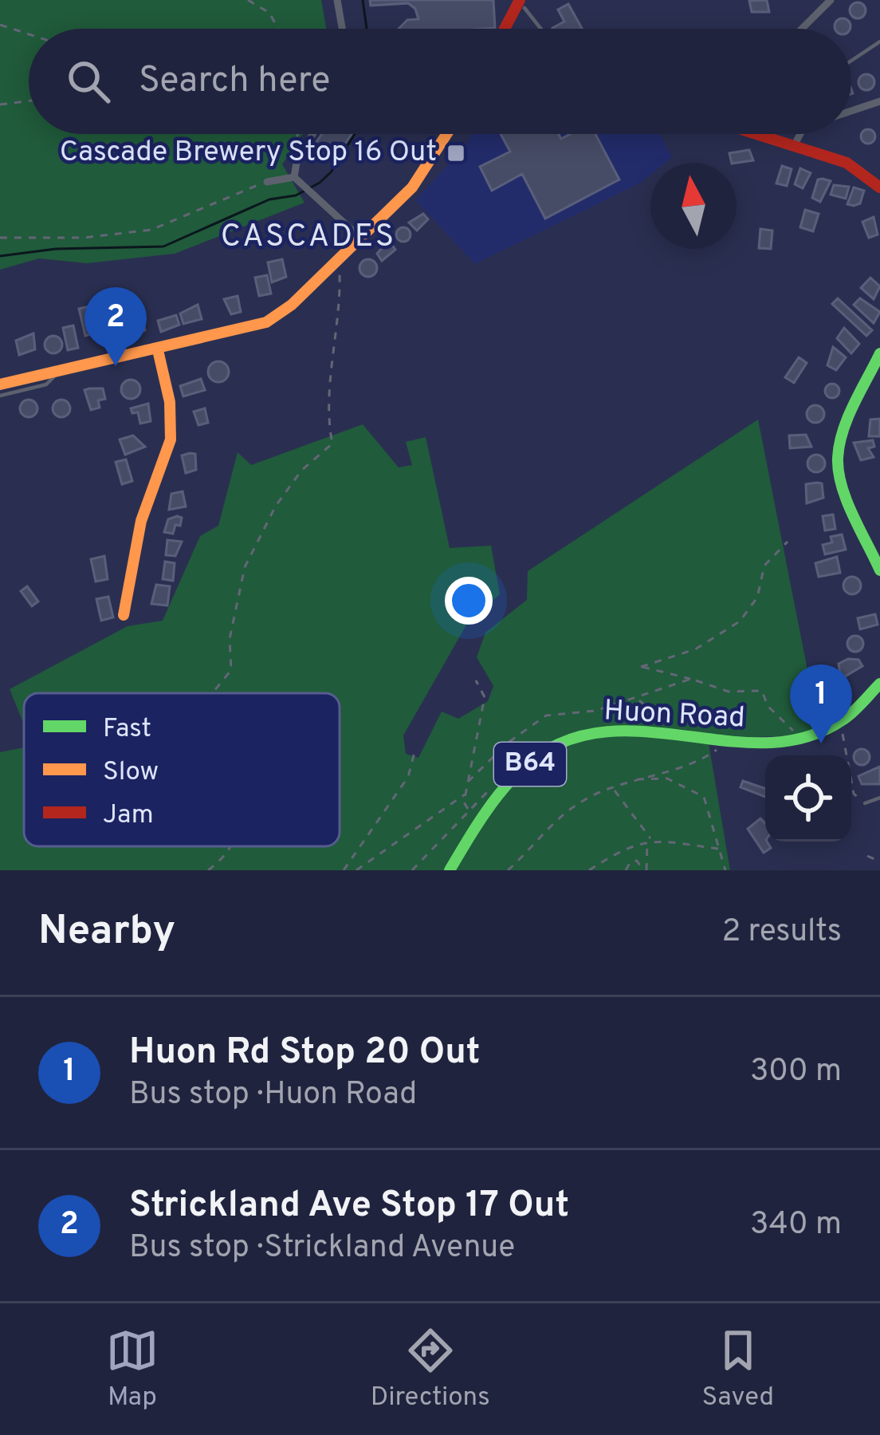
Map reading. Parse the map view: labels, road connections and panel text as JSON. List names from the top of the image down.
{
  "streets": {
    "street": ["Huon Road", "B64"]
  },
  "districts": ["CASCADES"],
  "places": {
    "transit": ["Cascade Brewery Stop 16 Out"]
  },
  "legend": ["Fast", "Slow", "Jam"],
  "north": "top",
  "page": {
    "search": "Search here",
    "pins": ["2", "1"],
    "heading": ["Nearby", "2 results"],
    "list": [
      {
        "mark": "1",
        "name": "Huon Rd Stop 20 Out",
        "note": "Bus stop · Huon Road",
        "value": "300 m"
      },
      {
        "mark": "2",
        "name": "Strickland Ave Stop 17 Out",
        "note": "Bus stop · Strickland Avenue",
        "value": "340 m"
      }
    ],
    "nav": ["Map", "Directions", "Saved"]
  }
}
